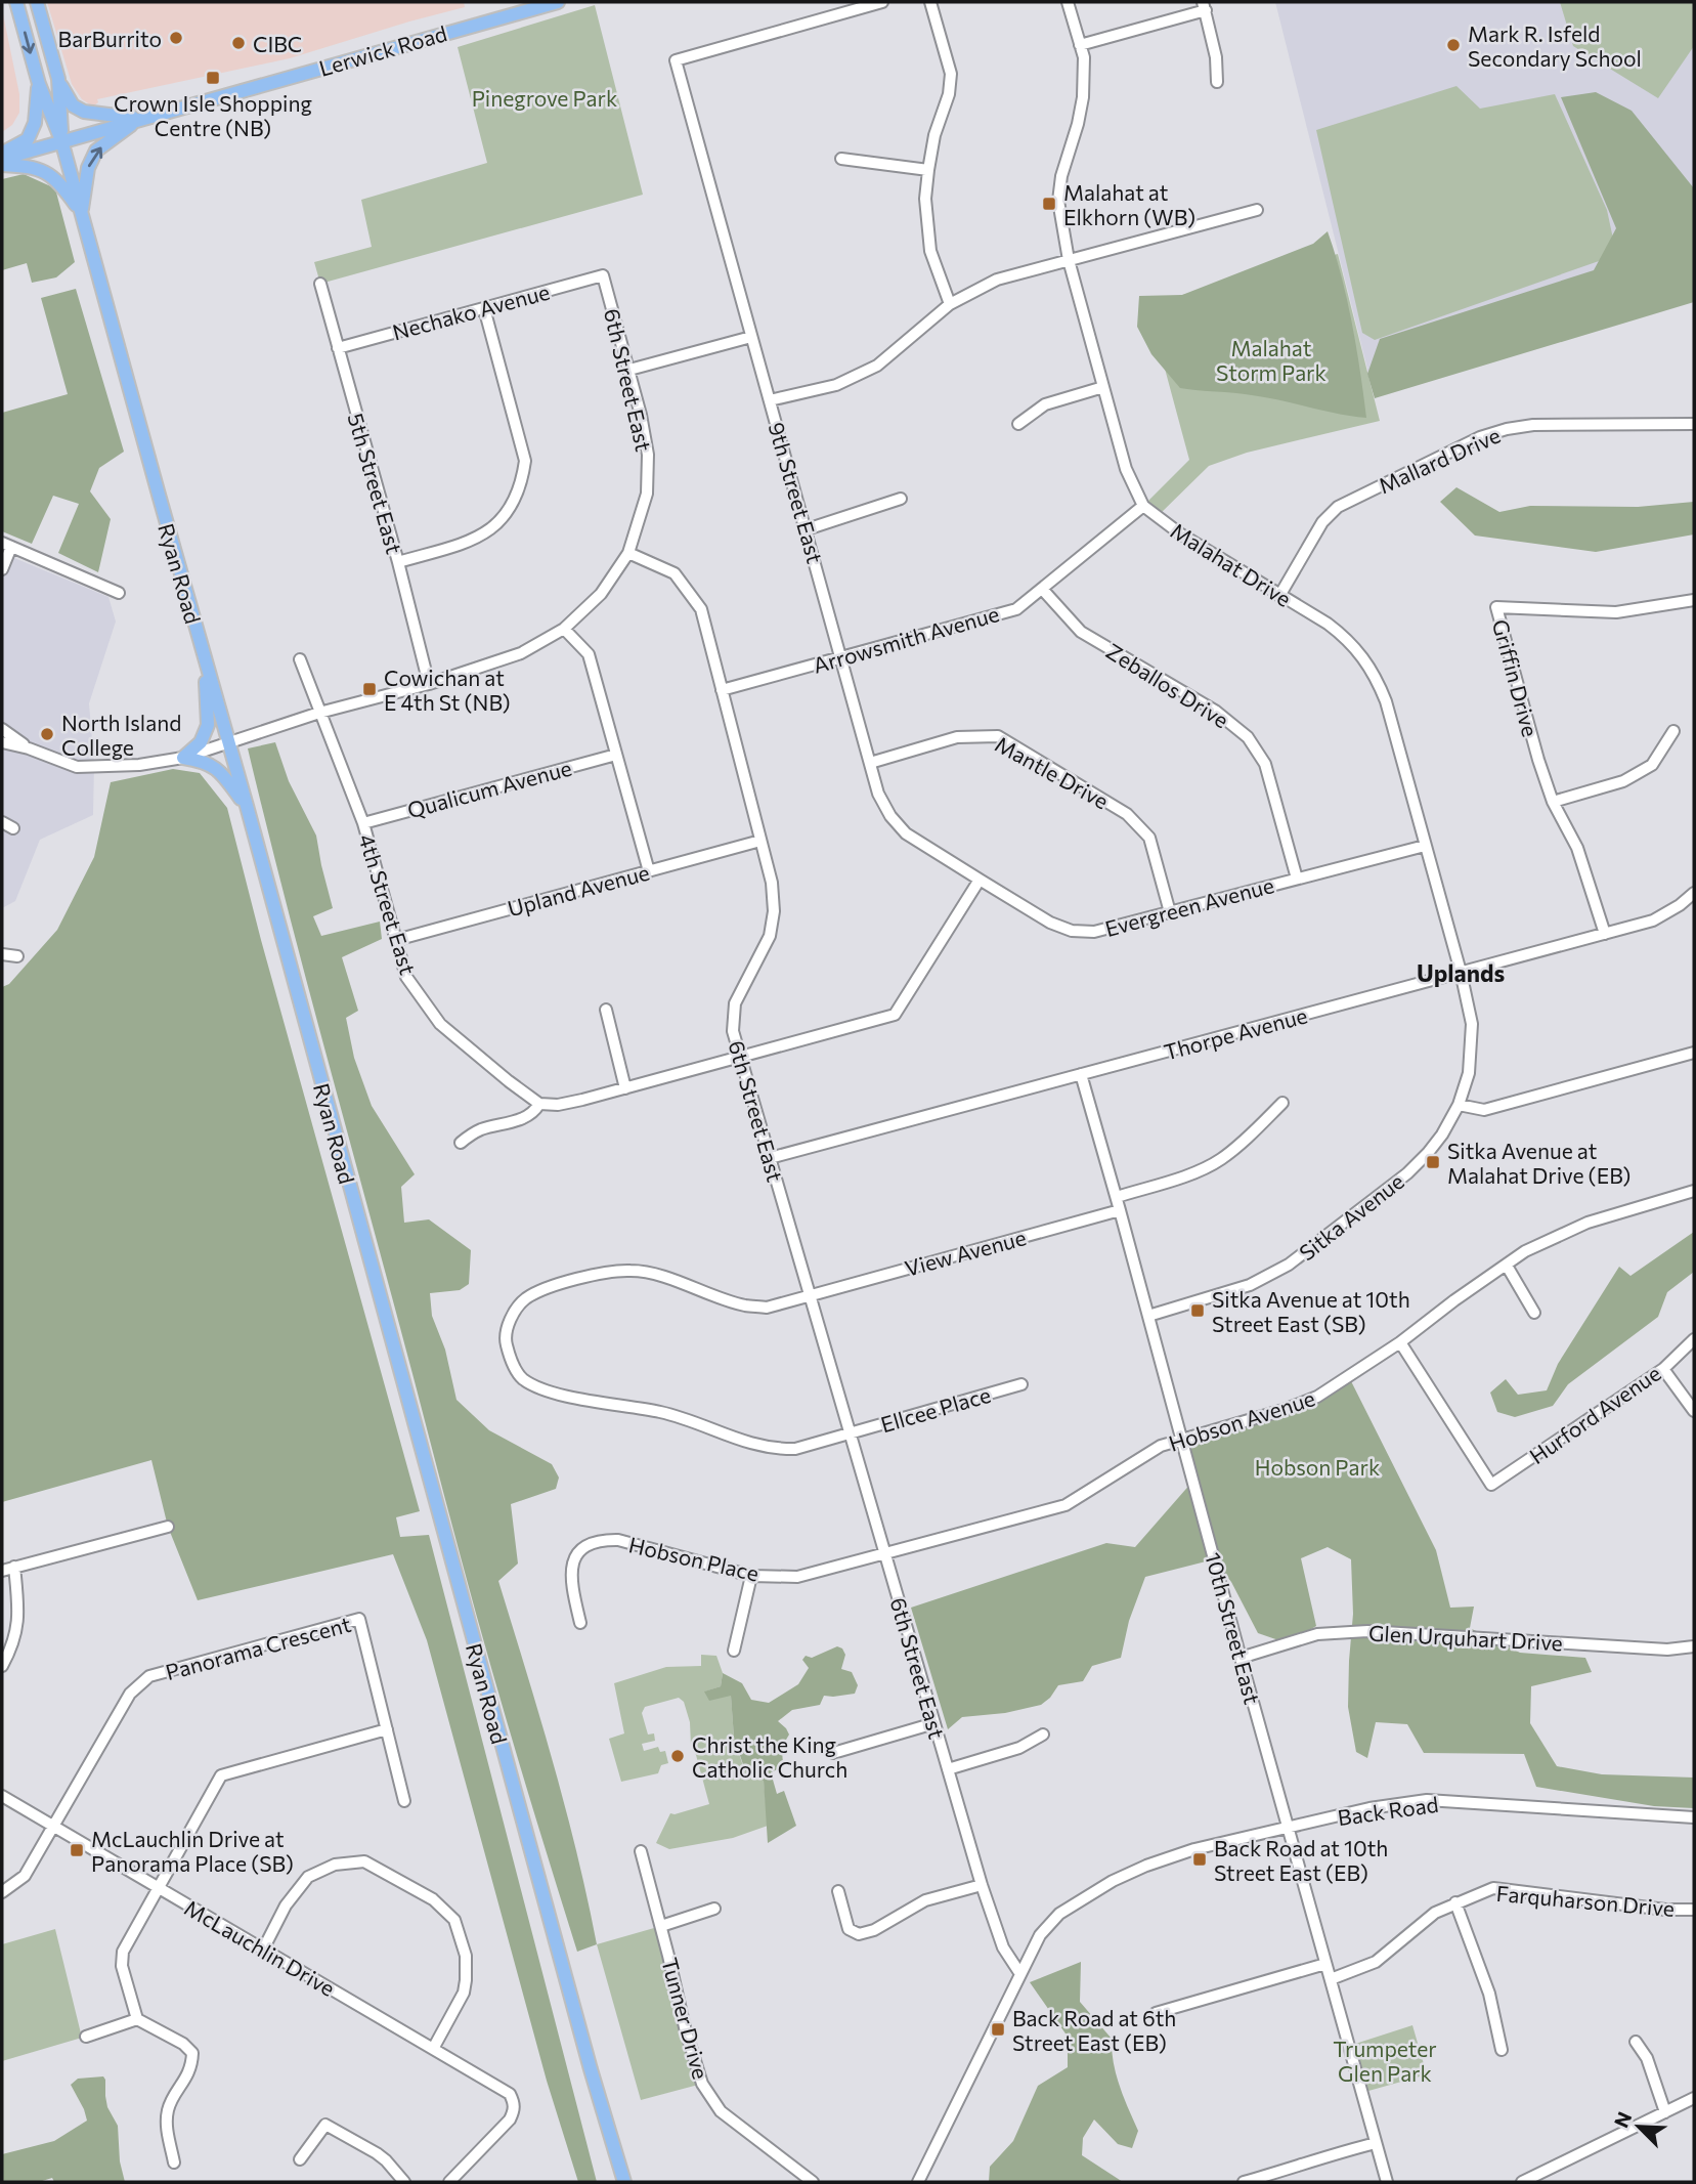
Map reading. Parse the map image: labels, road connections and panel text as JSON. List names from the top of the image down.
{
  "streets": {
    "main road": ["Lerwick Road", "Ryan Road"],
    "street": [
      "Nechako Avenue",
      "6th Street East",
      "Mallard Drive",
      "5th Street East",
      "9th Street East",
      "Malahat Drive",
      "Arrowsmith Avenue",
      "Griffin Drive",
      "Zeballos Drive",
      "Mantle Drive",
      "Qualicum Avenue",
      "Upland Avenue",
      "4th Street East",
      "Evergreen Avenue",
      "Thorpe Avenue",
      "Sitka Avenue",
      "View Avenue",
      "Ellcee Place",
      "Hurford Avenue",
      "Hobson Avenue",
      "Hobson Place",
      "10th Street East",
      "Glen Urquhart Drive",
      "Panorama Crescent",
      "Back Road",
      "Farquharson Drive",
      "McLauchlin Drive",
      "Tunner Drive"
    ]
  },
  "crossings": [
    ["Lerwick Road", "Ryan Road"],
    ["Nechako Avenue", "6th Street East"],
    ["Nechako Avenue", "5th Street East"],
    ["6th Street East", "Arrowsmith Avenue"],
    ["6th Street East", "Upland Avenue"],
    ["6th Street East", "Thorpe Avenue"],
    ["6th Street East", "View Avenue"],
    ["6th Street East", "Ellcee Place"],
    ["6th Street East", "Hobson Avenue"],
    ["6th Street East", "Hobson Place"],
    ["6th Street East", "Back Road"],
    ["Mallard Drive", "Malahat Drive"],
    ["9th Street East", "Arrowsmith Avenue"],
    ["9th Street East", "Mantle Drive"],
    ["9th Street East", "Evergreen Avenue"],
    ["Malahat Drive", "Arrowsmith Avenue"],
    ["Malahat Drive", "Evergreen Avenue"],
    ["Malahat Drive", "Thorpe Avenue"],
    ["Malahat Drive", "Sitka Avenue"],
    ["Arrowsmith Avenue", "Zeballos Drive"],
    ["Griffin Drive", "Thorpe Avenue"],
    ["Zeballos Drive", "Evergreen Avenue"],
    ["Mantle Drive", "Evergreen Avenue"],
    ["Qualicum Avenue", "4th Street East"],
    ["Upland Avenue", "4th Street East"],
    ["Thorpe Avenue", "10th Street East"],
    ["Sitka Avenue", "10th Street East"],
    ["View Avenue", "Ellcee Place"],
    ["View Avenue", "10th Street East"],
    ["Hurford Avenue", "Hobson Avenue"],
    ["Hobson Avenue", "Hobson Place"],
    ["Hobson Avenue", "10th Street East"],
    ["10th Street East", "Glen Urquhart Drive"],
    ["10th Street East", "Back Road"],
    ["10th Street East", "Farquharson Drive"],
    ["Panorama Crescent", "McLauchlin Drive"]
  ],
  "districts": ["Uplands"],
  "parks": [
    "Pinegrove Park",
    "Malahat Storm Park",
    "Hobson Park",
    "Trumpeter Glen Park"
  ],
  "places": {
    "other": [
      "BarBurrito",
      "CIBC",
      "Mark R. Isfeld Secondary School",
      "North Island College",
      "Christ the King Catholic Church"
    ],
    "transit": [
      "Crown Isle Shopping Centre (NB)",
      "Malahat at Elkhorn (WB)",
      "Cowichan at E 4th St (NB)",
      "Sitka Avenue at Malahat Drive (EB)",
      "Sitka Avenue at 10th Street East (SB)",
      "McLauchlin Drive at Panorama Place (SB)",
      "Back Road at 10th Street East (EB)",
      "Back Road at 6th Street East (EB)"
    ]
  },
  "north": "top left"
}
